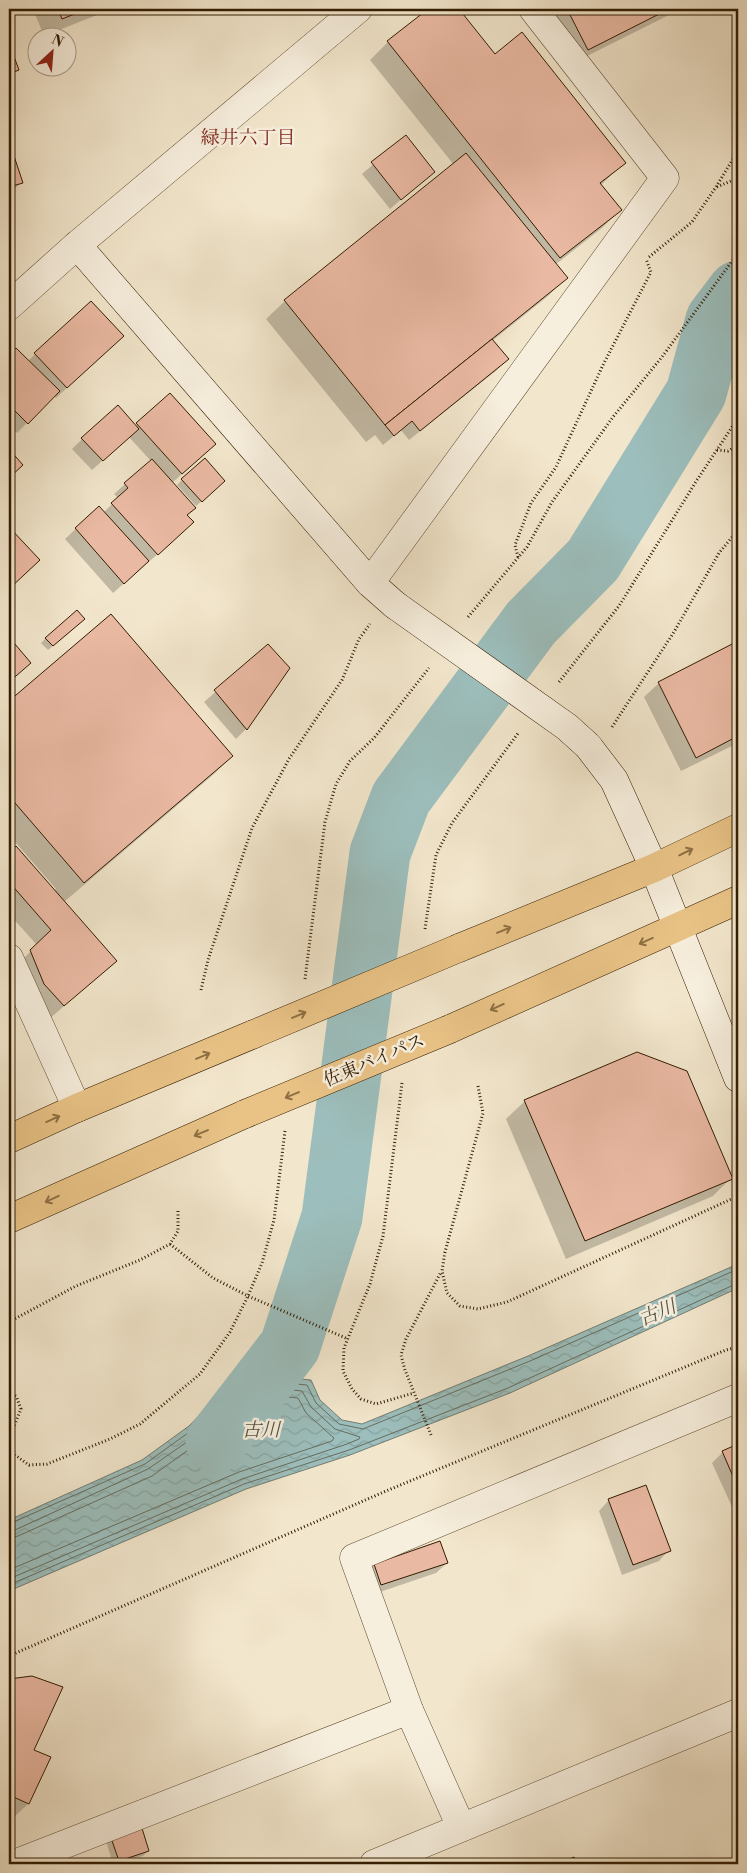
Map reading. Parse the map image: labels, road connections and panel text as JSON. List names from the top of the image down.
{
  "streets": {
    "highway": ["佐東バイパス"]
  },
  "districts": ["緑井六丁目"],
  "water": ["古川"],
  "north": "top right"
}
